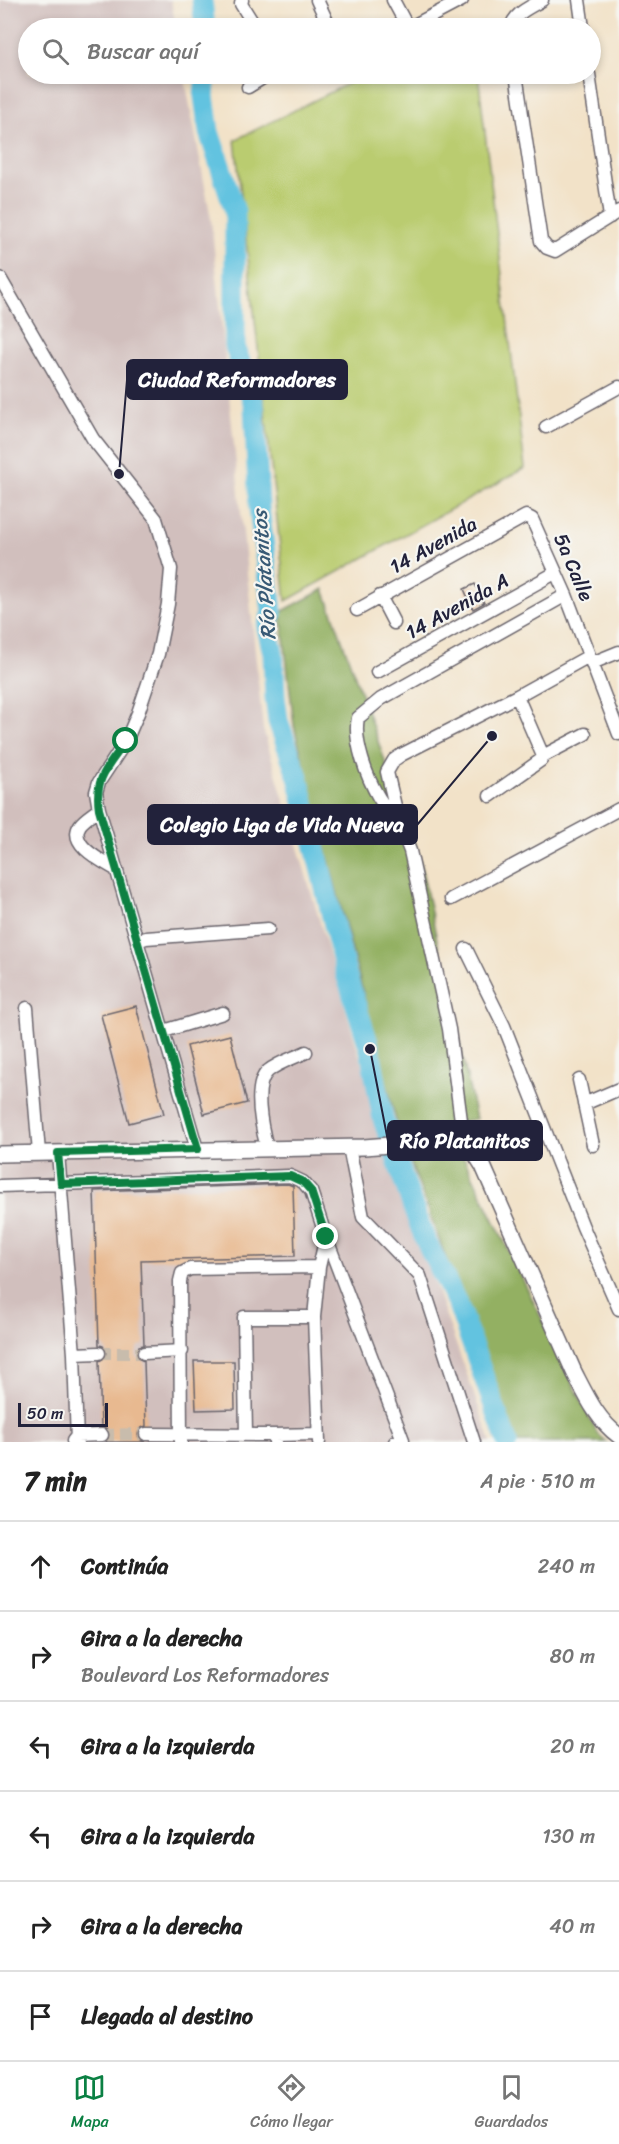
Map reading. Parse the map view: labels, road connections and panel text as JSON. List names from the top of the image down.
{
  "streets": {
    "street": ["14 Avenida", "5a Calle", "14 Avenida A"]
  },
  "crossings": [
    ["14 Avenida", "5a Calle"],
    ["5a Calle", "14 Avenida A"]
  ],
  "water": ["Río Platanitos"],
  "places": ["Ciudad Reformadores", "Colegio Liga de Vida Nueva", "Río Platanitos"],
  "scale_bar": "50 m",
  "page": {
    "search": "Buscar aquí",
    "scale": "50 m",
    "heading": ["7 min", "A pie · 510 m"],
    "list": [
      ["Continúa", "240 m"],
      ["Gira a la derecha", "Boulevard Los Reformadores", "80 m"],
      ["Gira a la izquierda", "20 m"],
      ["Gira a la izquierda", "130 m"],
      ["Gira a la derecha", "40 m"],
      "Llegada al destino"
    ],
    "nav": ["Mapa", "Cómo llegar", "Guardados"]
  }
}
